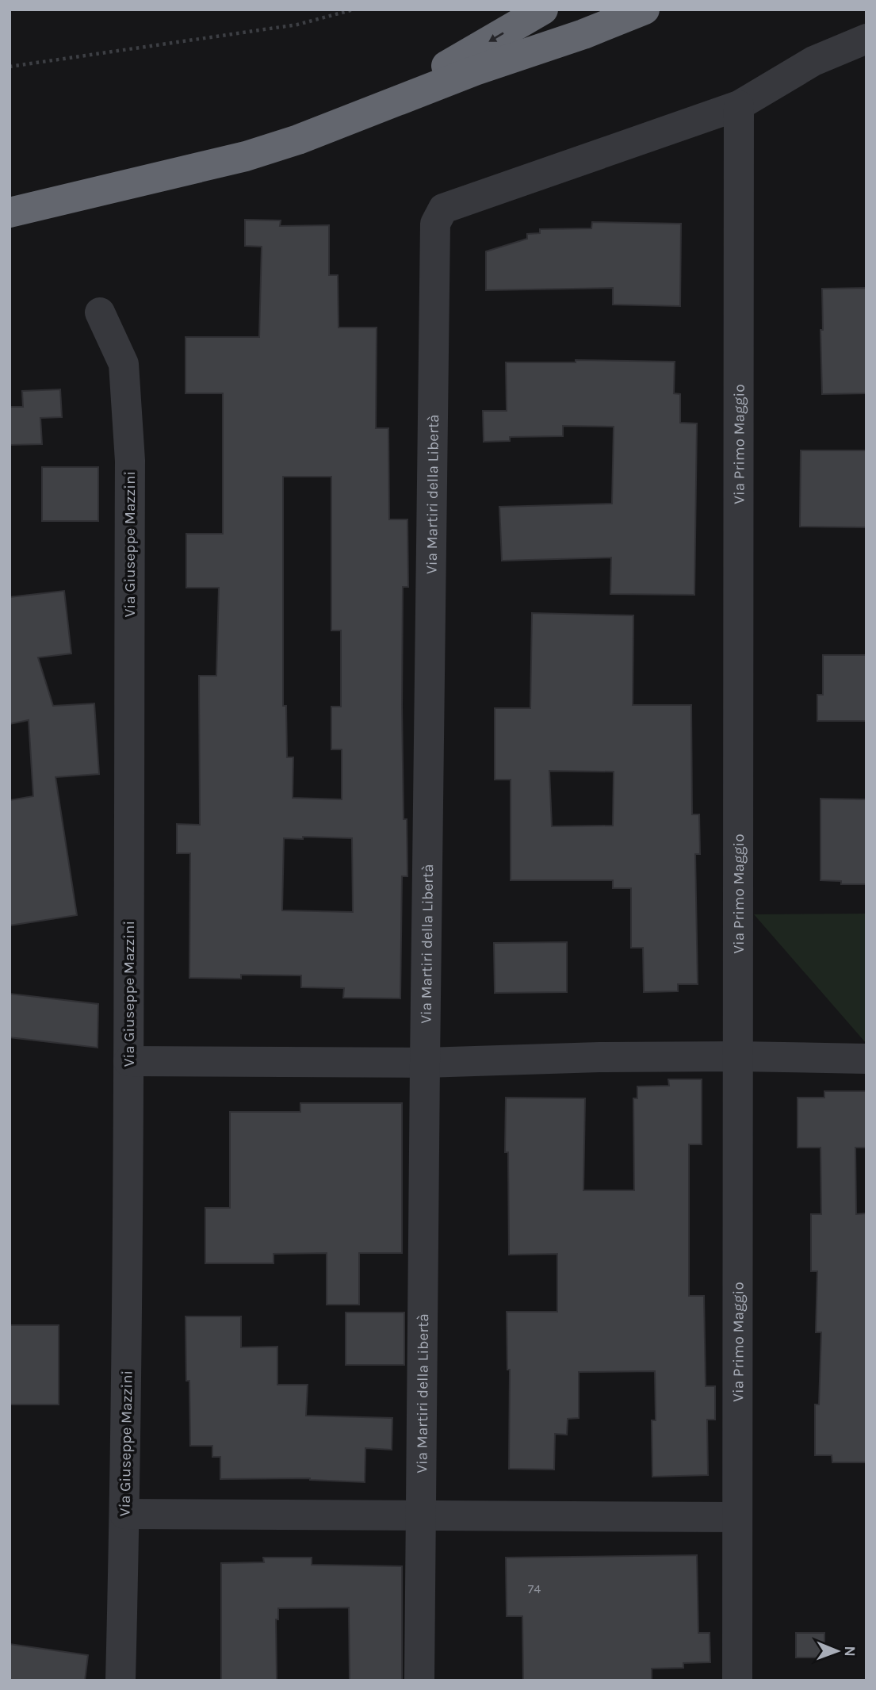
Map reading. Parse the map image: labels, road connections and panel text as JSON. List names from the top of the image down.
{
  "streets": {
    "street": ["Via Primo Maggio", "Via Martiri della Libertà", "Via Giuseppe Mazzini"]
  },
  "crossings": [
    ["Via Primo Maggio", "Via Martiri della Libertà"]
  ],
  "house_numbers": ["74"],
  "north": "right"
}
